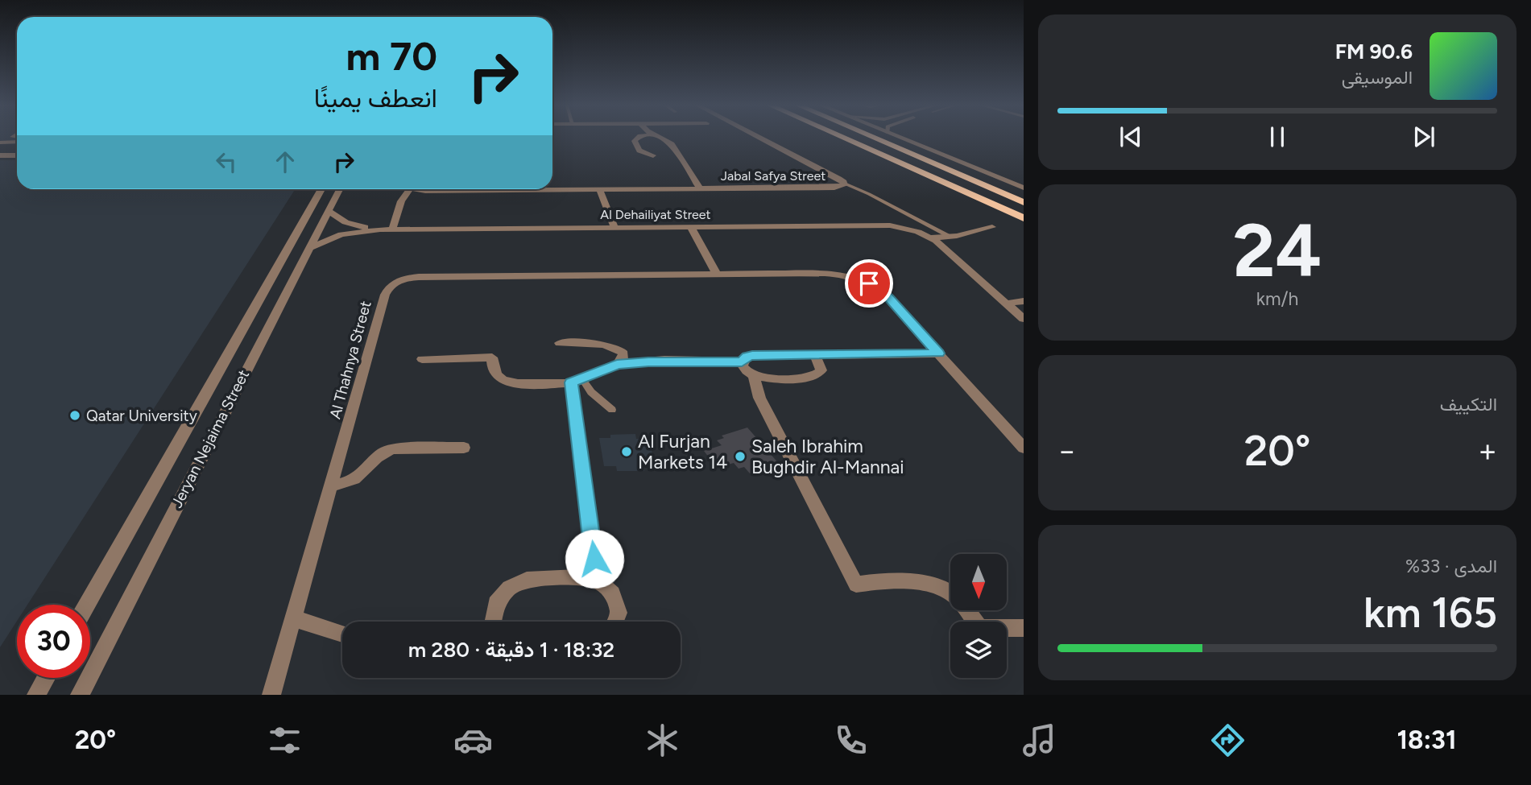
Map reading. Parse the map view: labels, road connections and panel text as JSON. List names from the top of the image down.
{
  "streets": {
    "street": [
      "Jabal Safya Street",
      "Al Dehailiyat Street",
      "Al Thahnya Street",
      "Jeryan Nejaima Street"
    ]
  },
  "crossings": [
    ["Jabal Safya Street", "Al Dehailiyat Street"],
    ["Al Dehailiyat Street", "Jeryan Nejaima Street"]
  ],
  "places": ["Qatar University", "Al Furjan Markets 14", "Saleh Ibrahim Bughdir Al-Mannai"],
  "north": "bottom",
  "page": {
    "turn": ["70 m", "انعطف يمينًا"],
    "song": ["90.6 FM", "الموسيقى"],
    "tile": [
      ["24", "km/h"],
      "التكييف",
      ["المدى · 33%", "165 km"]
    ],
    "heat": ["−", "20°", "+"],
    "limit": "30",
    "trip": "18:32 · 1 دقيقة · 280 m",
    "tabs": ["18:31", "20°"]
  }
}
